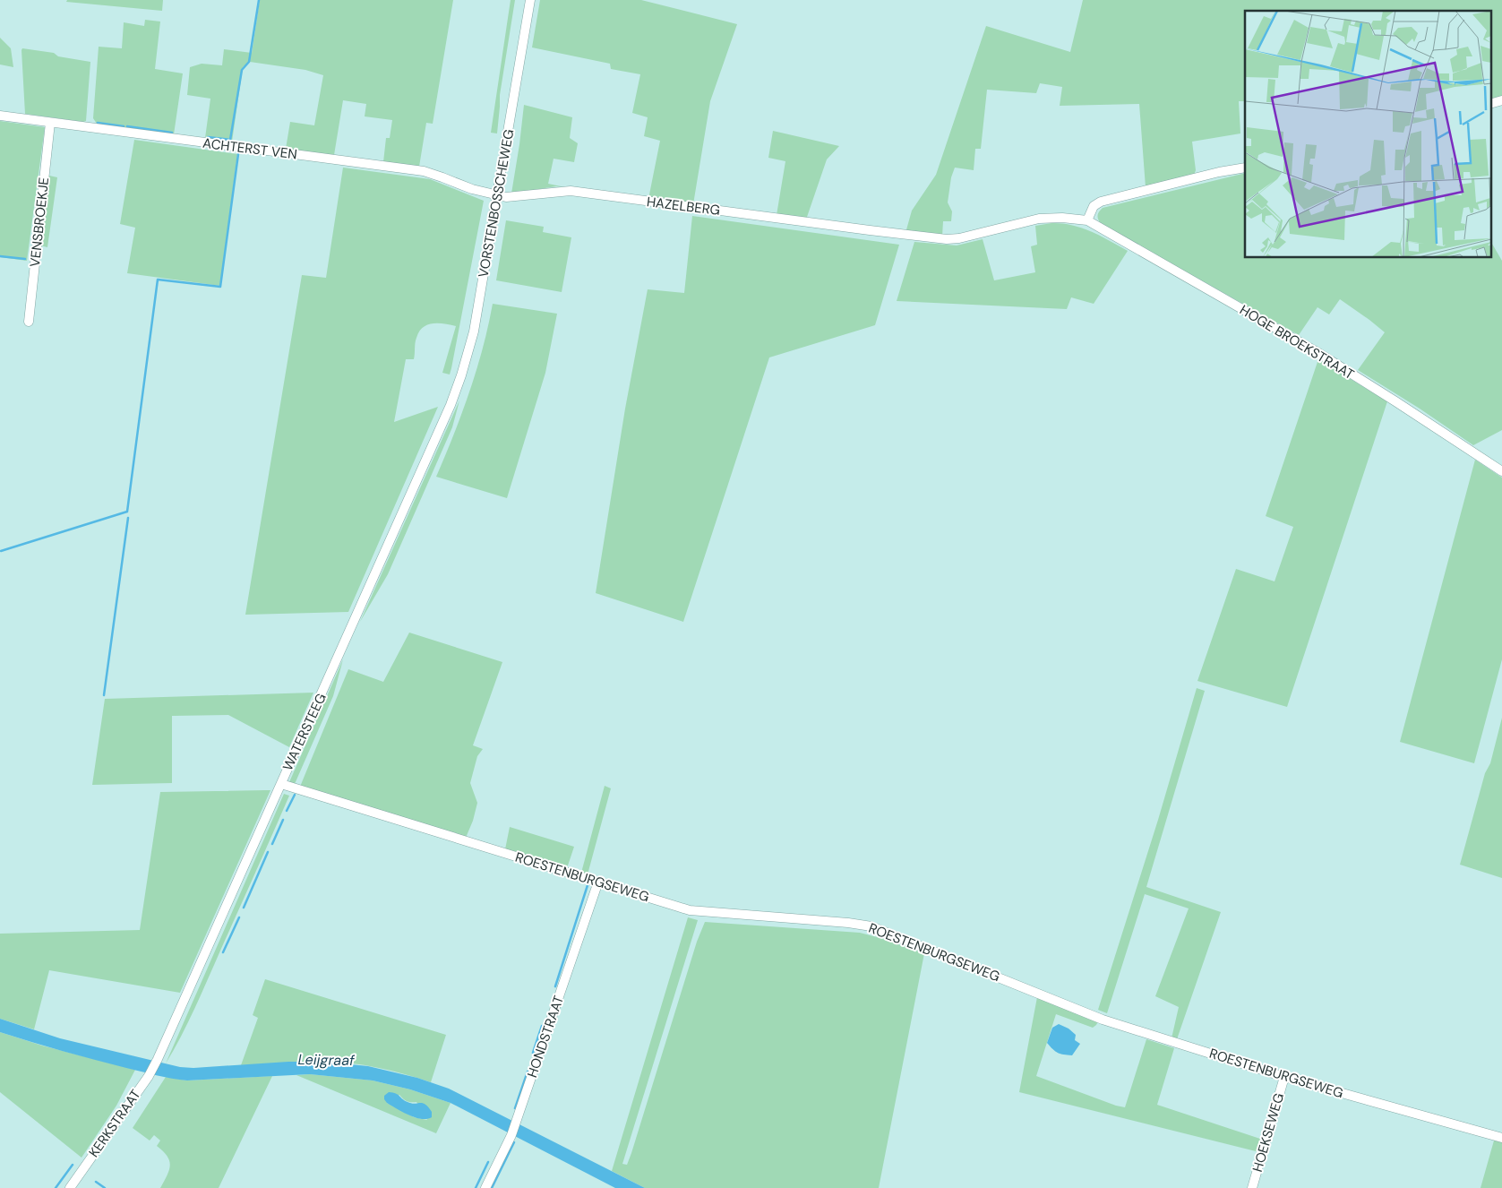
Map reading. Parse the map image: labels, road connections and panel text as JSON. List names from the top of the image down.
{
  "streets": {
    "street": [
      "ACHTERST VEN",
      "VORSTENBOSSCHEWEG",
      "HAZELBERG",
      "VENSBROEKJE",
      "HOGE BROEKSTRAAT",
      "WATERSTEEG",
      "ROESTENBURGSEWEG",
      "HONDSTRAAT",
      "KERKSTRAAT",
      "HOEKSEWEG"
    ]
  },
  "crossings": [
    ["ACHTERST VEN", "VORSTENBOSSCHEWEG"],
    ["ACHTERST VEN", "HAZELBERG"],
    ["ACHTERST VEN", "VENSBROEKJE"],
    ["VORSTENBOSSCHEWEG", "HAZELBERG"],
    ["VORSTENBOSSCHEWEG", "WATERSTEEG"],
    ["HAZELBERG", "HOGE BROEKSTRAAT"],
    ["WATERSTEEG", "ROESTENBURGSEWEG"],
    ["WATERSTEEG", "KERKSTRAAT"],
    ["ROESTENBURGSEWEG", "HONDSTRAAT"],
    ["ROESTENBURGSEWEG", "HOEKSEWEG"]
  ],
  "water": ["Leijgraaf"]
}
